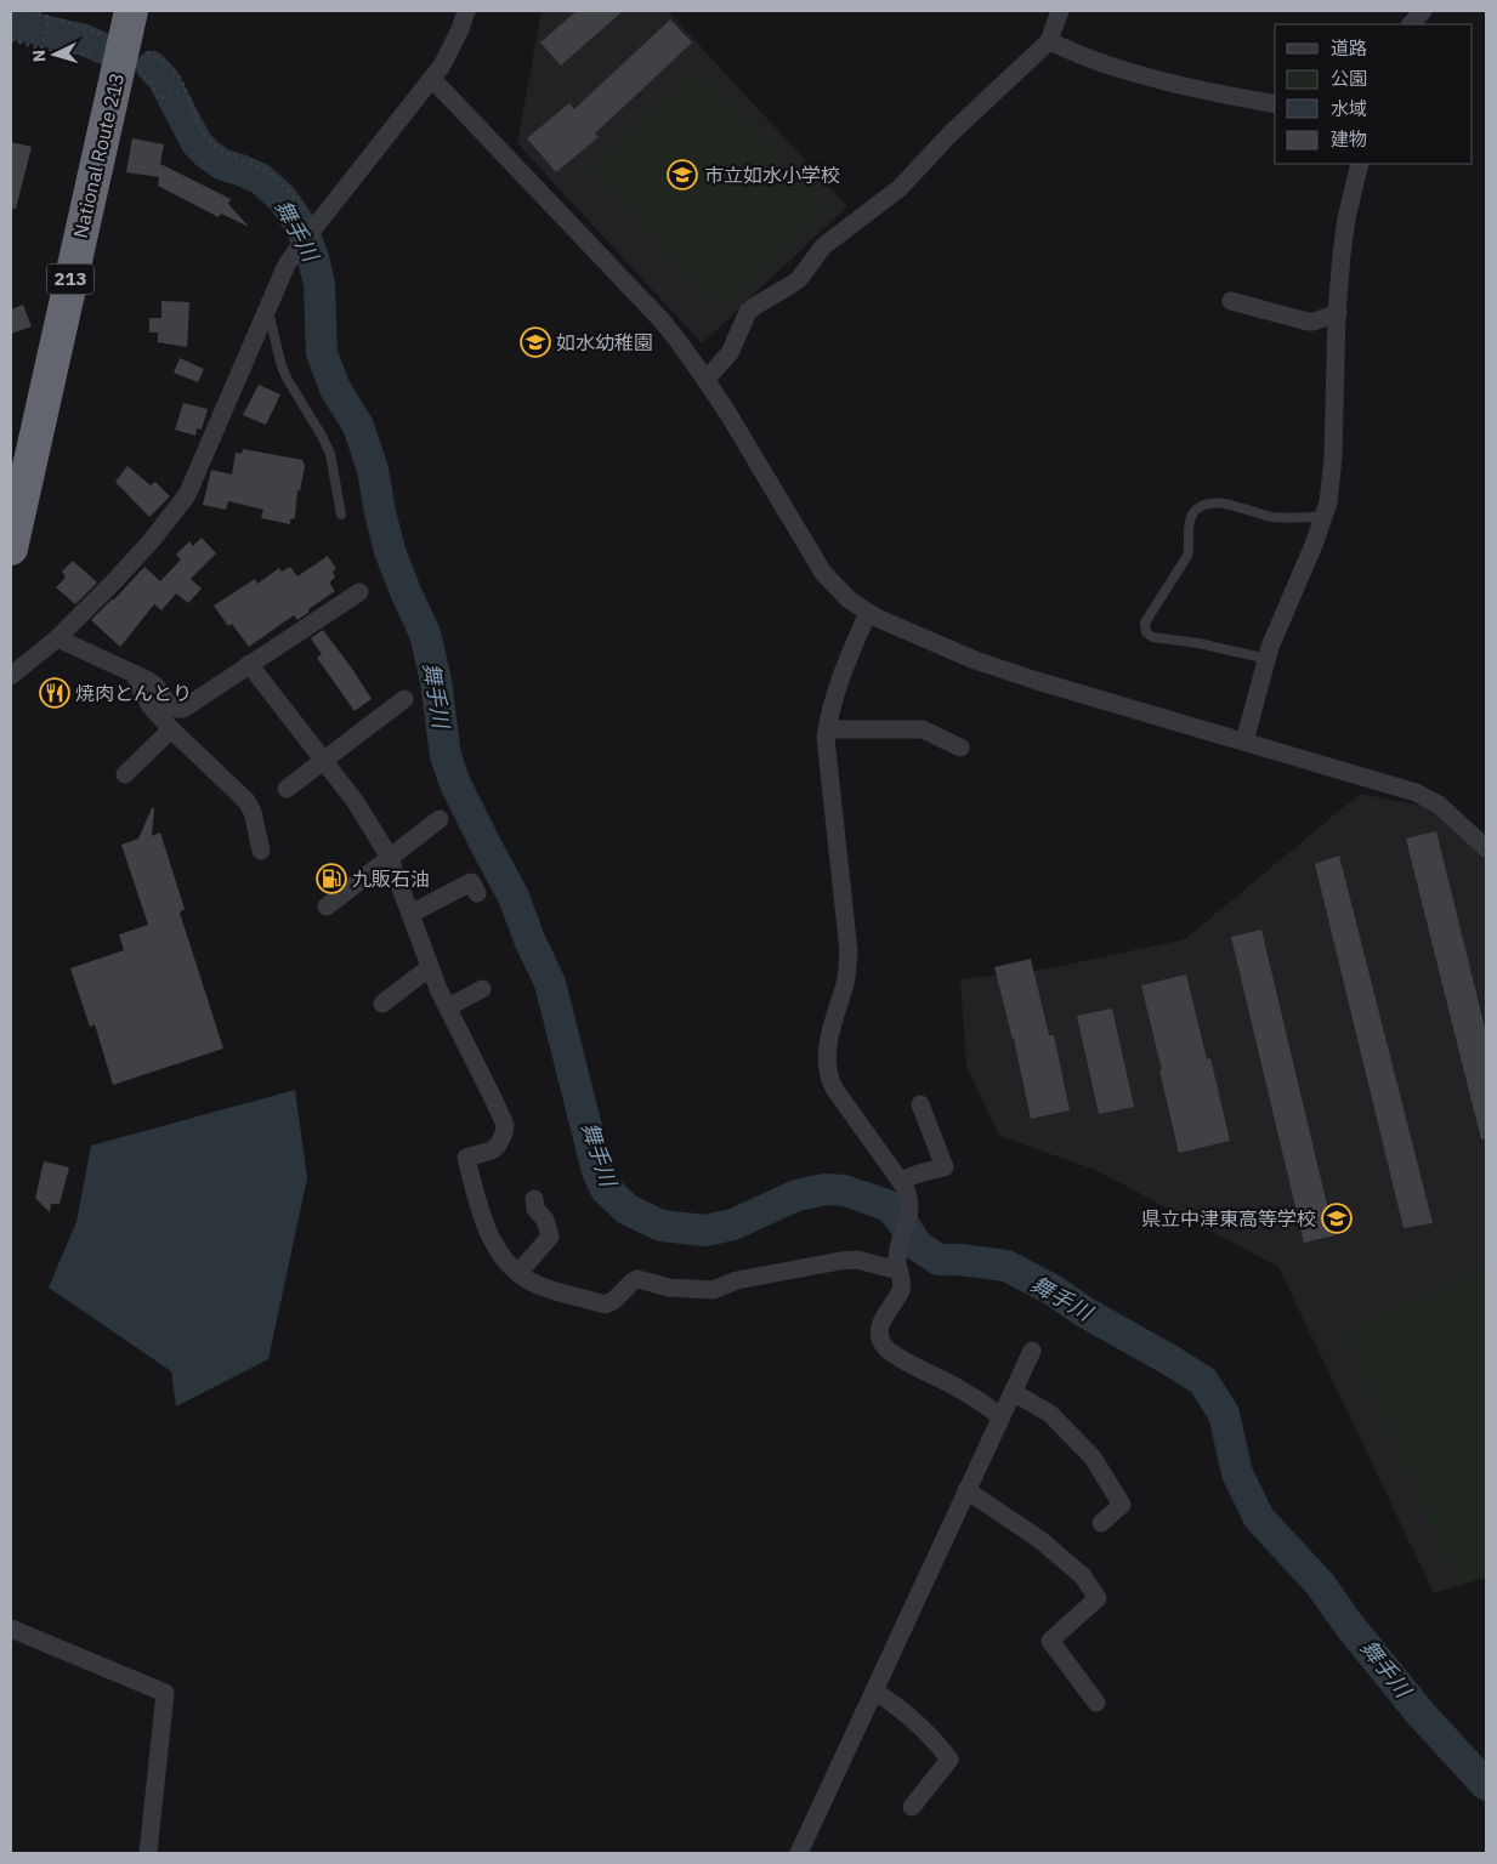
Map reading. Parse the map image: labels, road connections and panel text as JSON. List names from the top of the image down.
{
  "streets": {
    "highway": ["National Route 213", "213"]
  },
  "water": ["舞手川"],
  "places": {
    "school or university": ["市立如水小学校", "如水幼稚園", "県立中津東高等学校"],
    "restaurant": ["焼肉とんとり"],
    "fuel station": ["九販石油"]
  },
  "legend": [
    "道路",
    "公園",
    "水域",
    "建物"
  ],
  "north": "left"
}
